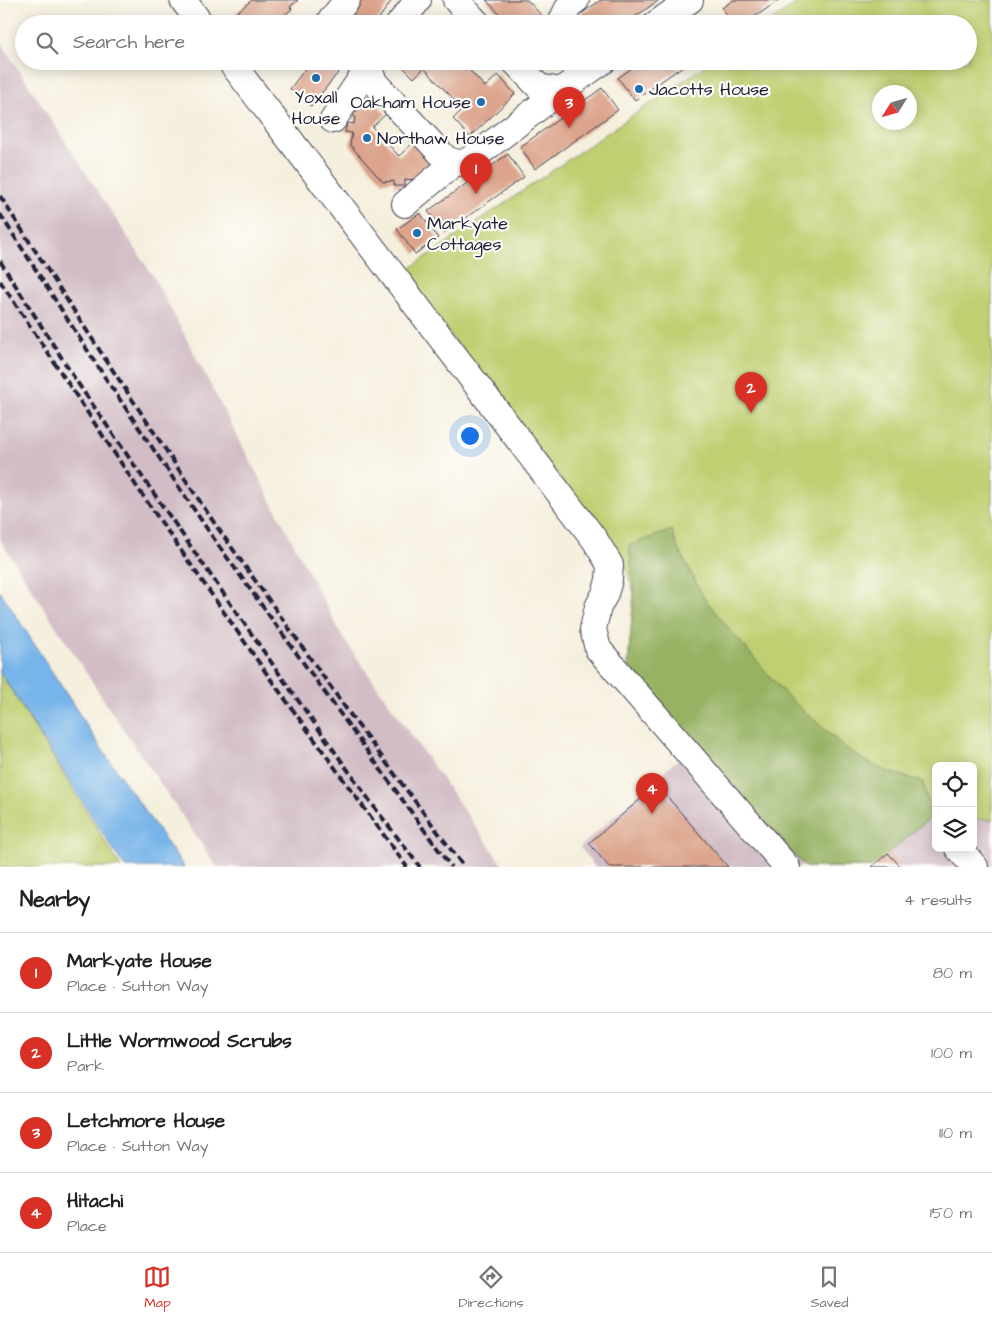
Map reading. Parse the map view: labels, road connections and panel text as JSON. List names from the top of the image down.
{
  "places": [
    "Yoxall House",
    "Jacotts House",
    "Oakham House",
    "Northaw House",
    "Markyate Cottages"
  ],
  "north": "bottom left",
  "page": {
    "search": "Search here",
    "pins": [
      "3",
      "1",
      "2",
      "4"
    ],
    "heading": ["Nearby", "4 results"],
    "list": [
      {
        "mark": "1",
        "name": "Markyate House",
        "note": "Place · Sutton Way",
        "value": "80 m"
      },
      {
        "mark": "2",
        "name": "Little Wormwood Scrubs",
        "note": "Park",
        "value": "100 m"
      },
      {
        "mark": "3",
        "name": "Letchmore House",
        "note": "Place · Sutton Way",
        "value": "110 m"
      },
      {
        "mark": "4",
        "name": "Hitachi",
        "note": "Place",
        "value": "150 m"
      }
    ],
    "nav": ["Map", "Directions", "Saved"]
  }
}
